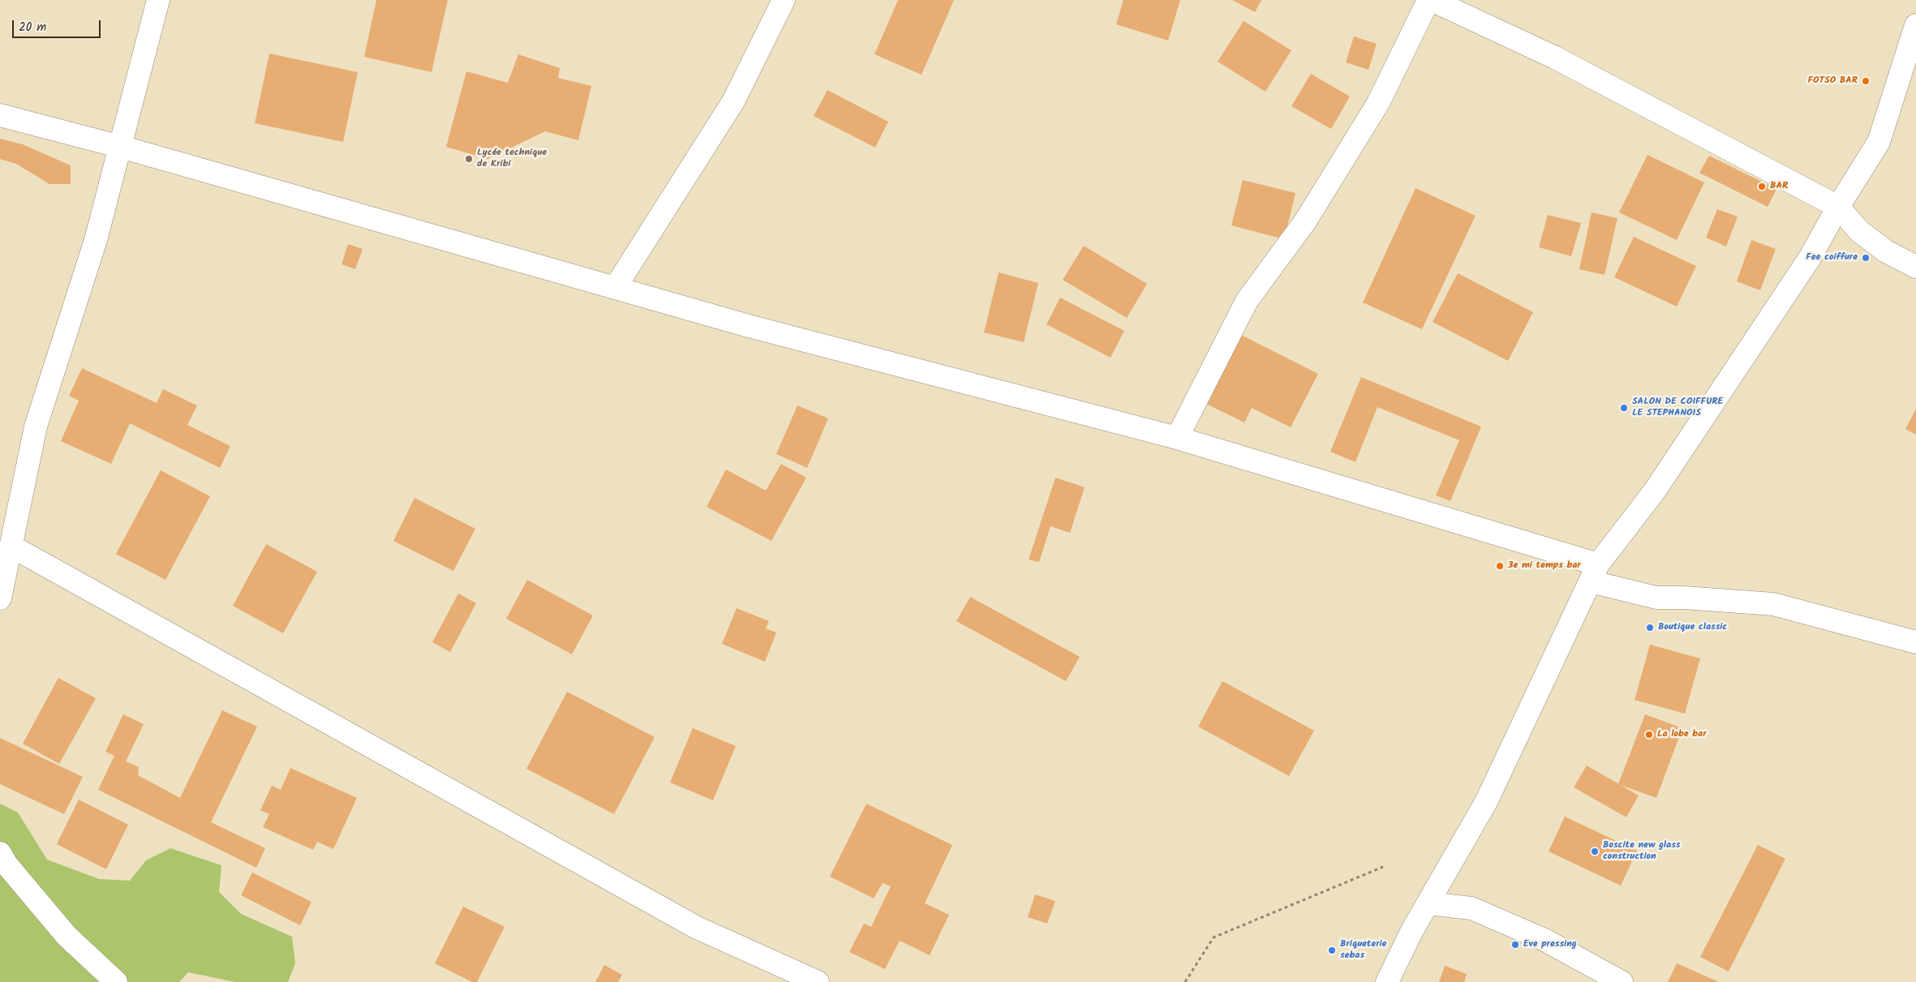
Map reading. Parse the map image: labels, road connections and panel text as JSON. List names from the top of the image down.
{
  "places": [
    "FOTSO BAR",
    "Lycée technique de Kribi",
    "BAR",
    "Fee coiffure",
    "SALON DE COIFFURE LE STEPHANOIS",
    "3e mi temps bar",
    "Boutique classic",
    "La lobe bar",
    "Boscite new glass construction",
    "Eve pressing",
    "Briqueterie sebas"
  ],
  "scale_bar": "20 m"
}
